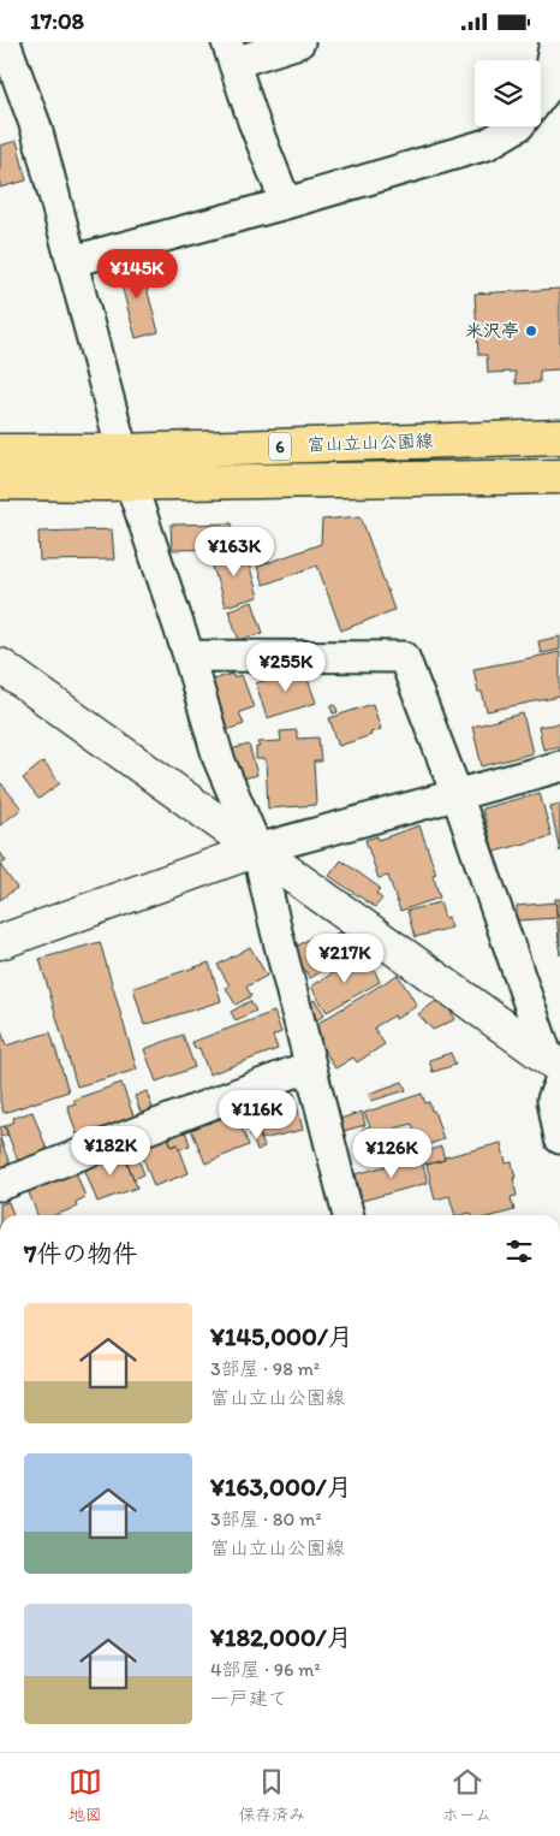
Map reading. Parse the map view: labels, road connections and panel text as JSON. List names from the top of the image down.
{
  "streets": {
    "main road": ["富山立山公園線", "6"]
  },
  "places": ["米沢亭"],
  "page": {
    "status": "17:08",
    "price": [
      "¥145K",
      "¥163K",
      "¥255K",
      "¥217K",
      "¥116K",
      "¥182K",
      "¥126K"
    ],
    "heading": "7件の物件",
    "list": [
      {
        "name": "¥145,000/月",
        "note": "3部屋 · 98 m² · 富山立山公園線"
      },
      {
        "name": "¥163,000/月",
        "note": "3部屋 · 80 m² · 富山立山公園線"
      },
      {
        "name": "¥182,000/月",
        "note": "4部屋 · 96 m² · 一戸建て"
      }
    ],
    "tabs": ["地図", "保存済み", "ホーム"]
  }
}
